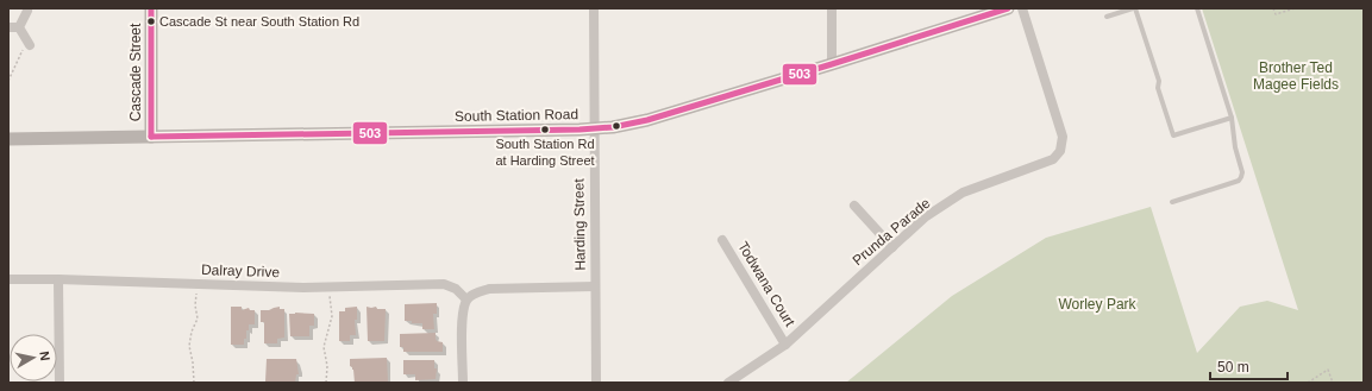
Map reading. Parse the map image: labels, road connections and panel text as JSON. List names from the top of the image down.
{
  "streets": {
    "main road": ["Cascade Street", "South Station Road"],
    "street": [
      "Harding Street",
      "Prunda Parade",
      "Dalray Drive",
      "Todwana Court"
    ]
  },
  "crossings": [
    ["Cascade Street", "South Station Road"],
    ["South Station Road", "Harding Street"],
    ["Prunda Parade", "Todwana Court"]
  ],
  "parks": ["Brother Ted Magee Fields", "Worley Park"],
  "places": ["Cascade St near South Station Rd", "South Station Rd at Harding Street"],
  "lines": ["transit line 503"],
  "scale_bar": "50 m",
  "north": "right"
}
